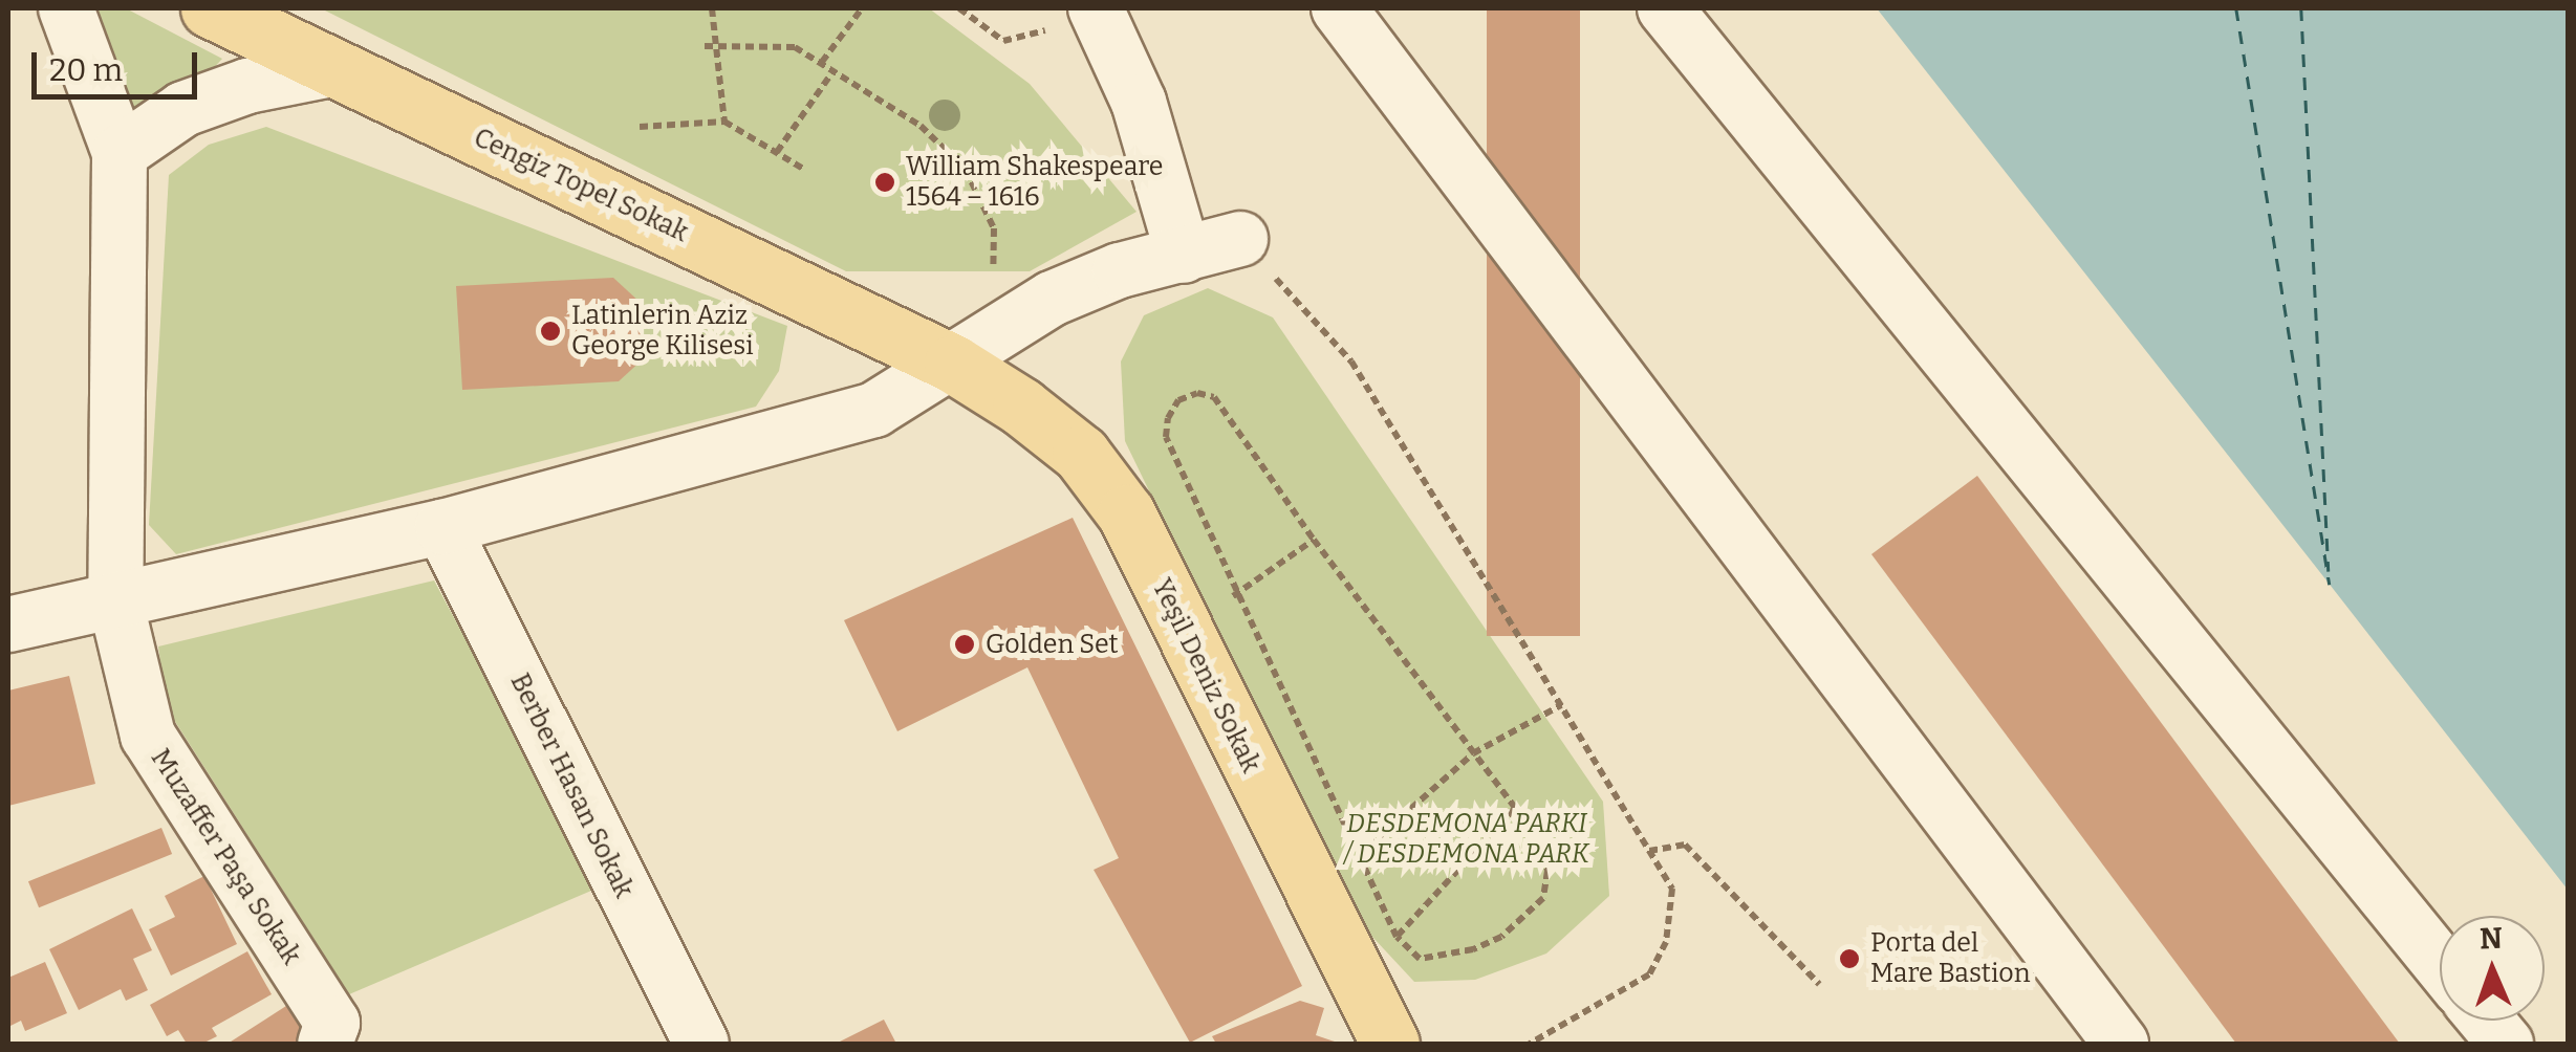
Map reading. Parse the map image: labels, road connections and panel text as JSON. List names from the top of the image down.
{
  "streets": {
    "main road": ["Cengiz Topel Sokak", "Yeşil Deniz Sokak"],
    "street": ["Berber Hasan Sokak", "Muzaffer Paşa Sokak"]
  },
  "crossings": [
    ["Cengiz Topel Sokak", "Yeşil Deniz Sokak"]
  ],
  "parks": ["DESDEMONA PARKI / DESDEMONA PARK"],
  "places": [
    "William Shakespeare 1564 – 1616",
    "Latinlerin Aziz George Kilisesi",
    "Golden Set",
    "Porta del Mare Bastion"
  ],
  "scale_bar": "20 m",
  "north": "top"
}
